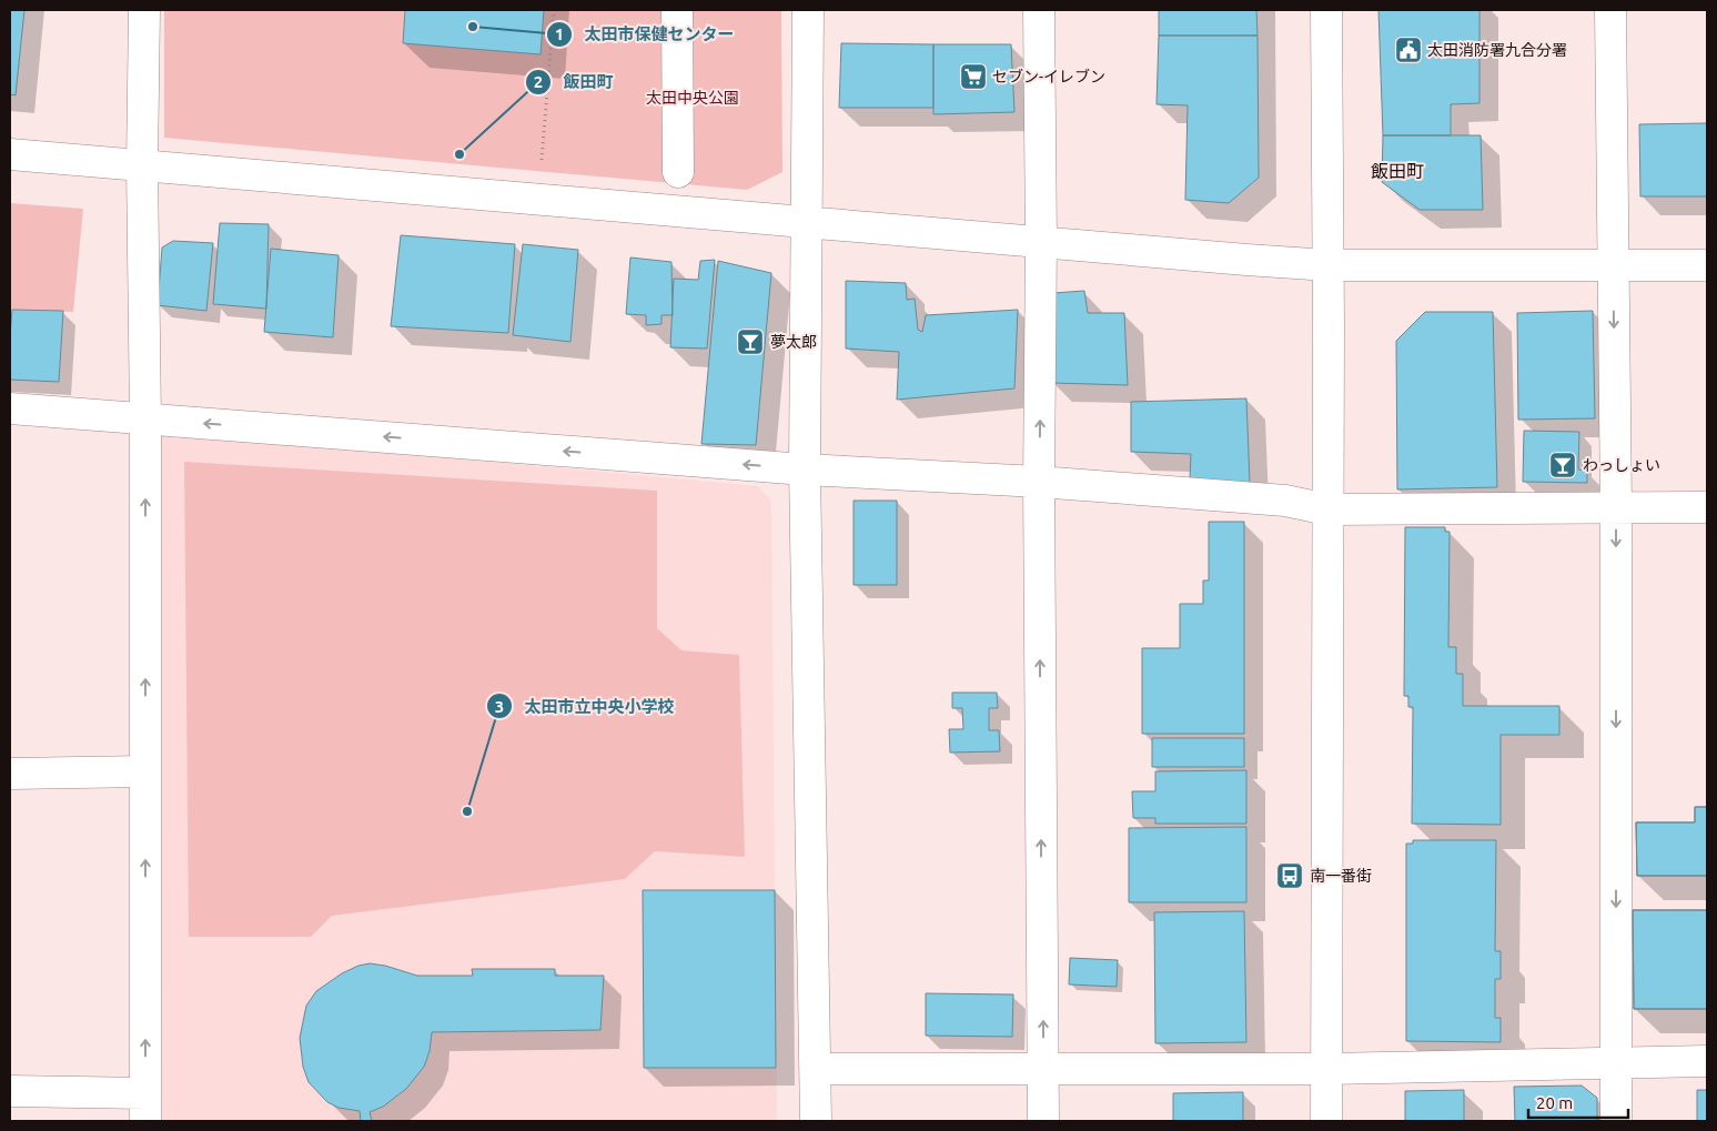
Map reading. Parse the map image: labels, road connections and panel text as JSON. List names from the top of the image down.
{
  "districts": ["飯田町"],
  "parks": ["太田中央公園"],
  "places": {
    "other": ["太田市保健センター", "飯田町", "太田市立中央小学校"],
    "public building": ["太田消防署九合分署"],
    "supermarket": ["セブン-イレブン"],
    "bar": ["夢太郎", "わっしょい"],
    "bus stop": ["南一番街"]
  },
  "scale_bar": "20 m"
}
